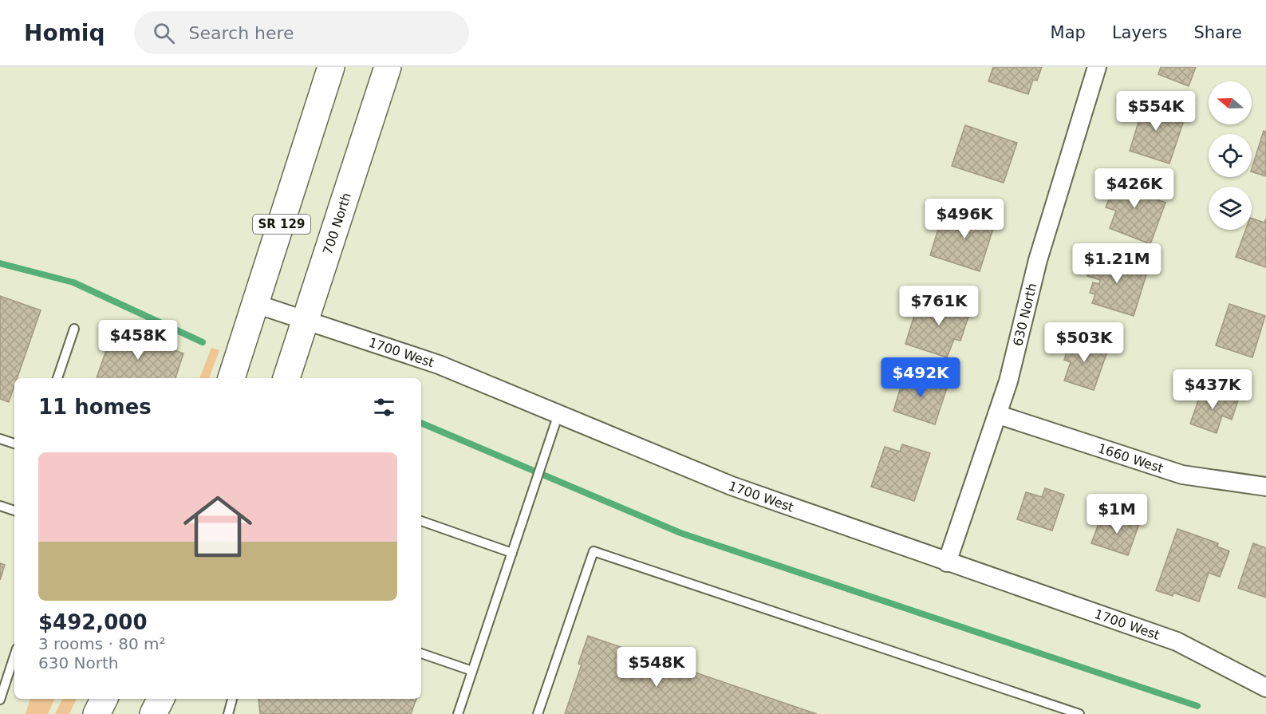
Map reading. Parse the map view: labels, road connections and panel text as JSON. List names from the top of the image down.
{
  "streets": {
    "main road": ["SR 129", "700 North"],
    "street": ["630 North", "1700 West", "1660 West"]
  },
  "crossings": [
    ["SR 129", "1700 West"],
    ["700 North", "1700 West"],
    ["630 North", "1700 West"],
    ["630 North", "1660 West"]
  ],
  "north": "left",
  "page": {
    "header": "Homiq",
    "search": "Search here",
    "nav": ["Map", "Layers", "Share"],
    "price": [
      "$554K",
      "$426K",
      "$496K",
      "$1.21M",
      "$761K",
      "$458K",
      "$503K",
      "$492K",
      "$437K",
      "$1M",
      "$548K"
    ],
    "heading": "11 homes",
    "list": [
      {
        "name": "$492,000",
        "note": "3 rooms · 80 m² · 630 North"
      }
    ]
  }
}
